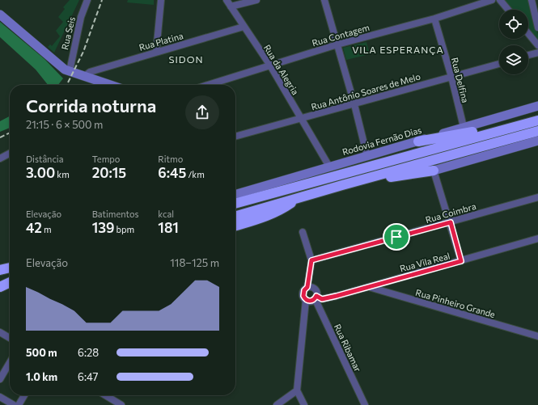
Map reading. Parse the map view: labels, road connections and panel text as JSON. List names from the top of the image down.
{
  "streets": {
    "main road": ["Rodovia Fernão Dias"],
    "street": [
      "Rua Seis",
      "Rua Contagem",
      "Rua Platina",
      "Rua da Alegria",
      "Rua Delfina",
      "Rua Antônio Soares de Melo",
      "Rua Coimbra",
      "Rua Vila Real",
      "Rua Pinheiro Grande",
      "Rua Ribamar"
    ]
  },
  "crossings": [
    ["Rua Contagem", "Rua da Alegria"],
    ["Rua Contagem", "Rua Delfina"],
    ["Rua Platina", "Rua da Alegria"],
    ["Rua da Alegria", "Rua Antônio Soares de Melo"],
    ["Rua da Alegria", "Rodovia Fernão Dias"],
    ["Rua Delfina", "Rua Antônio Soares de Melo"],
    ["Rua Delfina", "Rodovia Fernão Dias"],
    ["Rua Vila Real", "Rua Pinheiro Grande"],
    ["Rua Vila Real", "Rua Ribamar"]
  ],
  "districts": ["VILA ESPERANÇA", "SIDON"],
  "page": {
    "heading": ["Corrida noturna", "21:15 · 6 × 500 m"],
    "stats": [
      ["Distância", "3.00 km"],
      ["Tempo", "20:15"],
      ["Ritmo", "6:45 /km"],
      ["Elevação", "42 m"],
      ["Batimentos", "139 bpm"],
      ["kcal", "181"]
    ],
    "chart": ["Elevação", "118–125 m"],
    "list": [
      {
        "name": "500 m",
        "note": "6:28"
      },
      {
        "name": "1.0 km",
        "note": "6:47"
      }
    ]
  }
}
